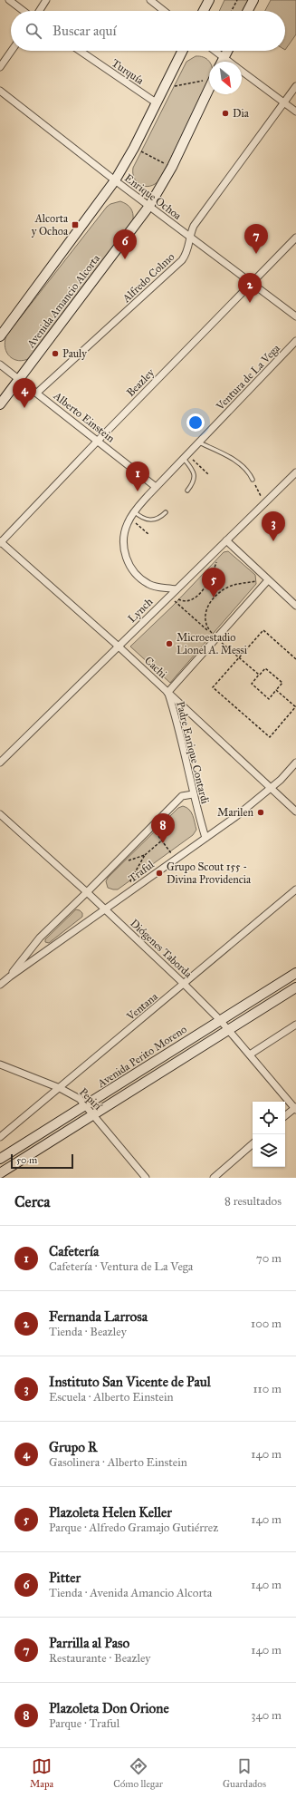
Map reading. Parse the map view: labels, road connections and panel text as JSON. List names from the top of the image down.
{
  "streets": {
    "main road": ["Avenida Amancio Alcorta", "Avenida Perito Moreno"],
    "street": [
      "Turquía",
      "Enrique Ochoa",
      "Alfredo Colmo",
      "Ventura de La Vega",
      "Beazley",
      "Alberto Einstein",
      "Lynch",
      "Cachi",
      "Padre Enrique Contardi",
      "Traful",
      "Diógenes Taborda",
      "Ventana",
      "Pepirí"
    ]
  },
  "crossings": [
    ["Enrique Ochoa", "Alfredo Colmo"],
    ["Enrique Ochoa", "Avenida Amancio Alcorta"],
    ["Enrique Ochoa", "Beazley"],
    ["Alfredo Colmo", "Alberto Einstein"],
    ["Avenida Amancio Alcorta", "Alberto Einstein"],
    ["Ventura de La Vega", "Alberto Einstein"],
    ["Ventura de La Vega", "Lynch"],
    ["Beazley", "Alberto Einstein"],
    ["Beazley", "Cachi"],
    ["Lynch", "Cachi"],
    ["Cachi", "Padre Enrique Contardi"],
    ["Cachi", "Traful"],
    ["Padre Enrique Contardi", "Traful"],
    ["Traful", "Diógenes Taborda"],
    ["Diógenes Taborda", "Ventana"],
    ["Diógenes Taborda", "Avenida Perito Moreno"],
    ["Ventana", "Pepirí"],
    ["Avenida Perito Moreno", "Pepirí"]
  ],
  "places": {
    "other": [
      "Dia",
      "Pauly",
      "Microestadio Lionel A. Messi",
      "Marilen",
      "Grupo Scout 155 - Divina Providencia"
    ],
    "transit": ["Alcorta y Ochoa"]
  },
  "scale_bar": "50 m",
  "north": "bottom right",
  "page": {
    "search": "Buscar aquí",
    "pins": [
      "7",
      "6",
      "2",
      "4",
      "1",
      "3",
      "5",
      "8"
    ],
    "scale": "50 m",
    "heading": ["Cerca", "8 resultados"],
    "list": [
      {
        "mark": "1",
        "name": "Cafetería",
        "note": "Cafetería · Ventura de La Vega",
        "value": "70 m"
      },
      {
        "mark": "2",
        "name": "Fernanda Larrosa",
        "note": "Tienda · Beazley",
        "value": "100 m"
      },
      {
        "mark": "3",
        "name": "Instituto San Vicente de Paul",
        "note": "Escuela · Alberto Einstein",
        "value": "110 m"
      },
      {
        "mark": "4",
        "name": "Grupo R",
        "note": "Gasolinera · Alberto Einstein",
        "value": "140 m"
      },
      {
        "mark": "5",
        "name": "Plazoleta Helen Keller",
        "note": "Parque · Alfredo Gramajo Gutiérrez",
        "value": "140 m"
      },
      {
        "mark": "6",
        "name": "Pitter",
        "note": "Tienda · Avenida Amancio Alcorta",
        "value": "140 m"
      },
      {
        "mark": "7",
        "name": "Parrilla al Paso",
        "note": "Restaurante · Beazley",
        "value": "140 m"
      },
      {
        "mark": "8",
        "name": "Plazoleta Don Orione",
        "note": "Parque · Traful",
        "value": "340 m"
      }
    ],
    "nav": ["Mapa", "Cómo llegar", "Guardados"]
  }
}
